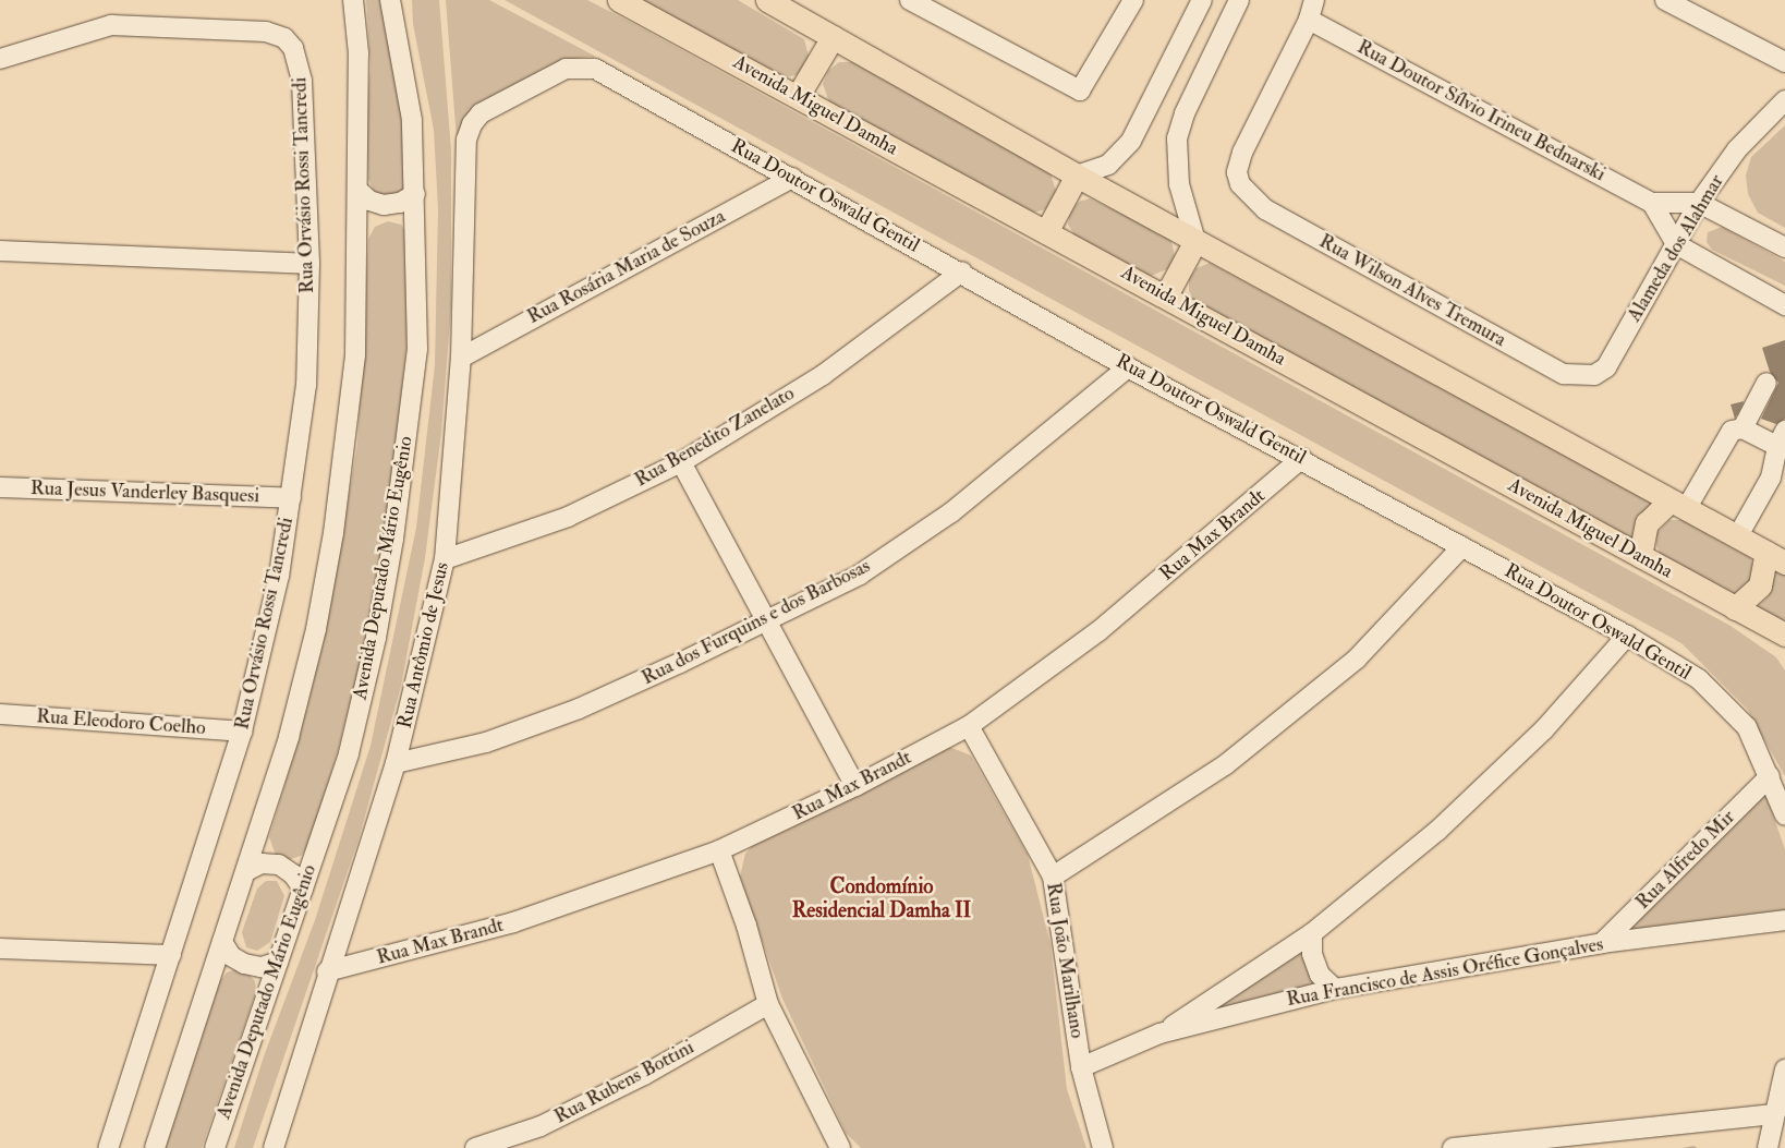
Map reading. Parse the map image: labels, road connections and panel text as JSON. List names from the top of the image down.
{
  "streets": {
    "main road": ["Avenida Miguel Damha"],
    "street": [
      "Rua Doutor Sílvio Irineu Bednarski",
      "Rua Orvásio Rossi Tancredi",
      "Rua Doutor Oswald Gentil",
      "Alameda dos Alahmar",
      "Rua Rosária Maria de Souza",
      "Rua Wilson Alves Tremura",
      "Rua Benedito Zanelato",
      "Rua Jesus Vanderley Basquesi",
      "Rua Max Brandt",
      "Avenida Deputado Mário Eugênio",
      "Rua dos Furquins e dos Barbosas",
      "Rua Antômio de Jesus",
      "Rua Eleodoro Coelho",
      "Rua Alfredo Mir",
      "Rua João Marilhano",
      "Rua Francisco de Assis Oréfice Gonçalves",
      "Rua Rubens Bottini"
    ]
  },
  "crossings": [
    ["Rua Doutor Sílvio Irineu Bednarski", "Alameda dos Alahmar"],
    ["Rua Doutor Sílvio Irineu Bednarski", "Rua Wilson Alves Tremura"],
    ["Rua Orvásio Rossi Tancredi", "Rua Jesus Vanderley Basquesi"],
    ["Rua Orvásio Rossi Tancredi", "Rua Eleodoro Coelho"],
    ["Rua Doutor Oswald Gentil", "Rua Rosária Maria de Souza"],
    ["Rua Doutor Oswald Gentil", "Rua Benedito Zanelato"],
    ["Rua Doutor Oswald Gentil", "Rua Max Brandt"],
    ["Rua Doutor Oswald Gentil", "Rua dos Furquins e dos Barbosas"],
    ["Rua Doutor Oswald Gentil", "Rua Antômio de Jesus"],
    ["Rua Doutor Oswald Gentil", "Rua Alfredo Mir"],
    ["Alameda dos Alahmar", "Rua Wilson Alves Tremura"],
    ["Rua Rosária Maria de Souza", "Rua Antômio de Jesus"],
    ["Rua Benedito Zanelato", "Rua Antômio de Jesus"],
    ["Rua Max Brandt", "Rua Antômio de Jesus"],
    ["Rua Max Brandt", "Rua João Marilhano"],
    ["Rua dos Furquins e dos Barbosas", "Rua Antômio de Jesus"],
    ["Rua Alfredo Mir", "Rua Francisco de Assis Oréfice Gonçalves"],
    ["Rua João Marilhano", "Rua Francisco de Assis Oréfice Gonçalves"]
  ],
  "districts": ["Condomínio Residencial Damha II"]
}
